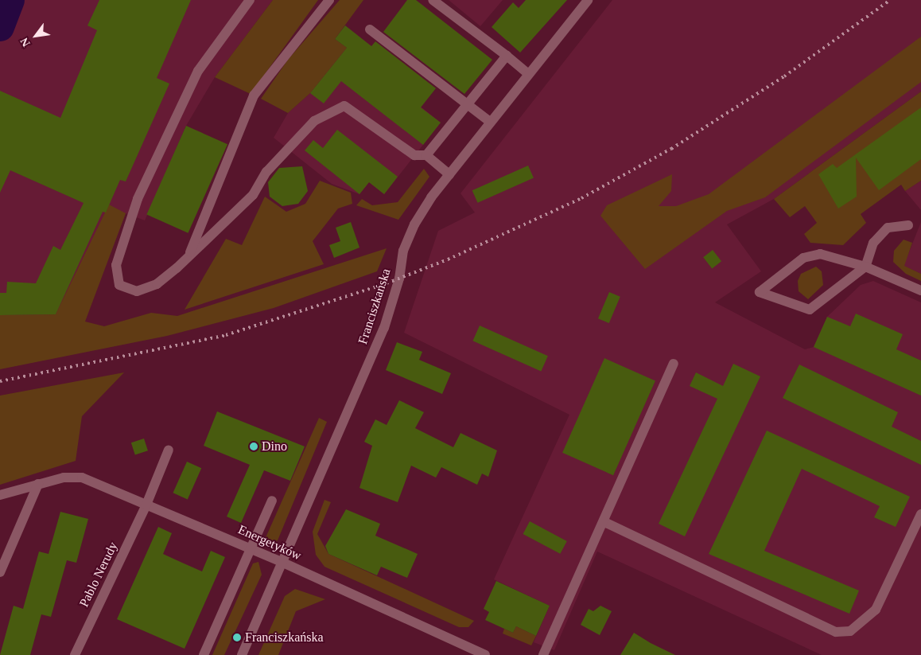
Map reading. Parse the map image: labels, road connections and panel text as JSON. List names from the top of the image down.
{
  "streets": {
    "street": ["Franciszkańska", "Energetyków", "Pablo Nerudy"]
  },
  "crossings": [
    ["Franciszkańska", "Energetyków"],
    ["Energetyków", "Pablo Nerudy"]
  ],
  "places": ["Dino", "Franciszkańska"],
  "north": "bottom left"
}
